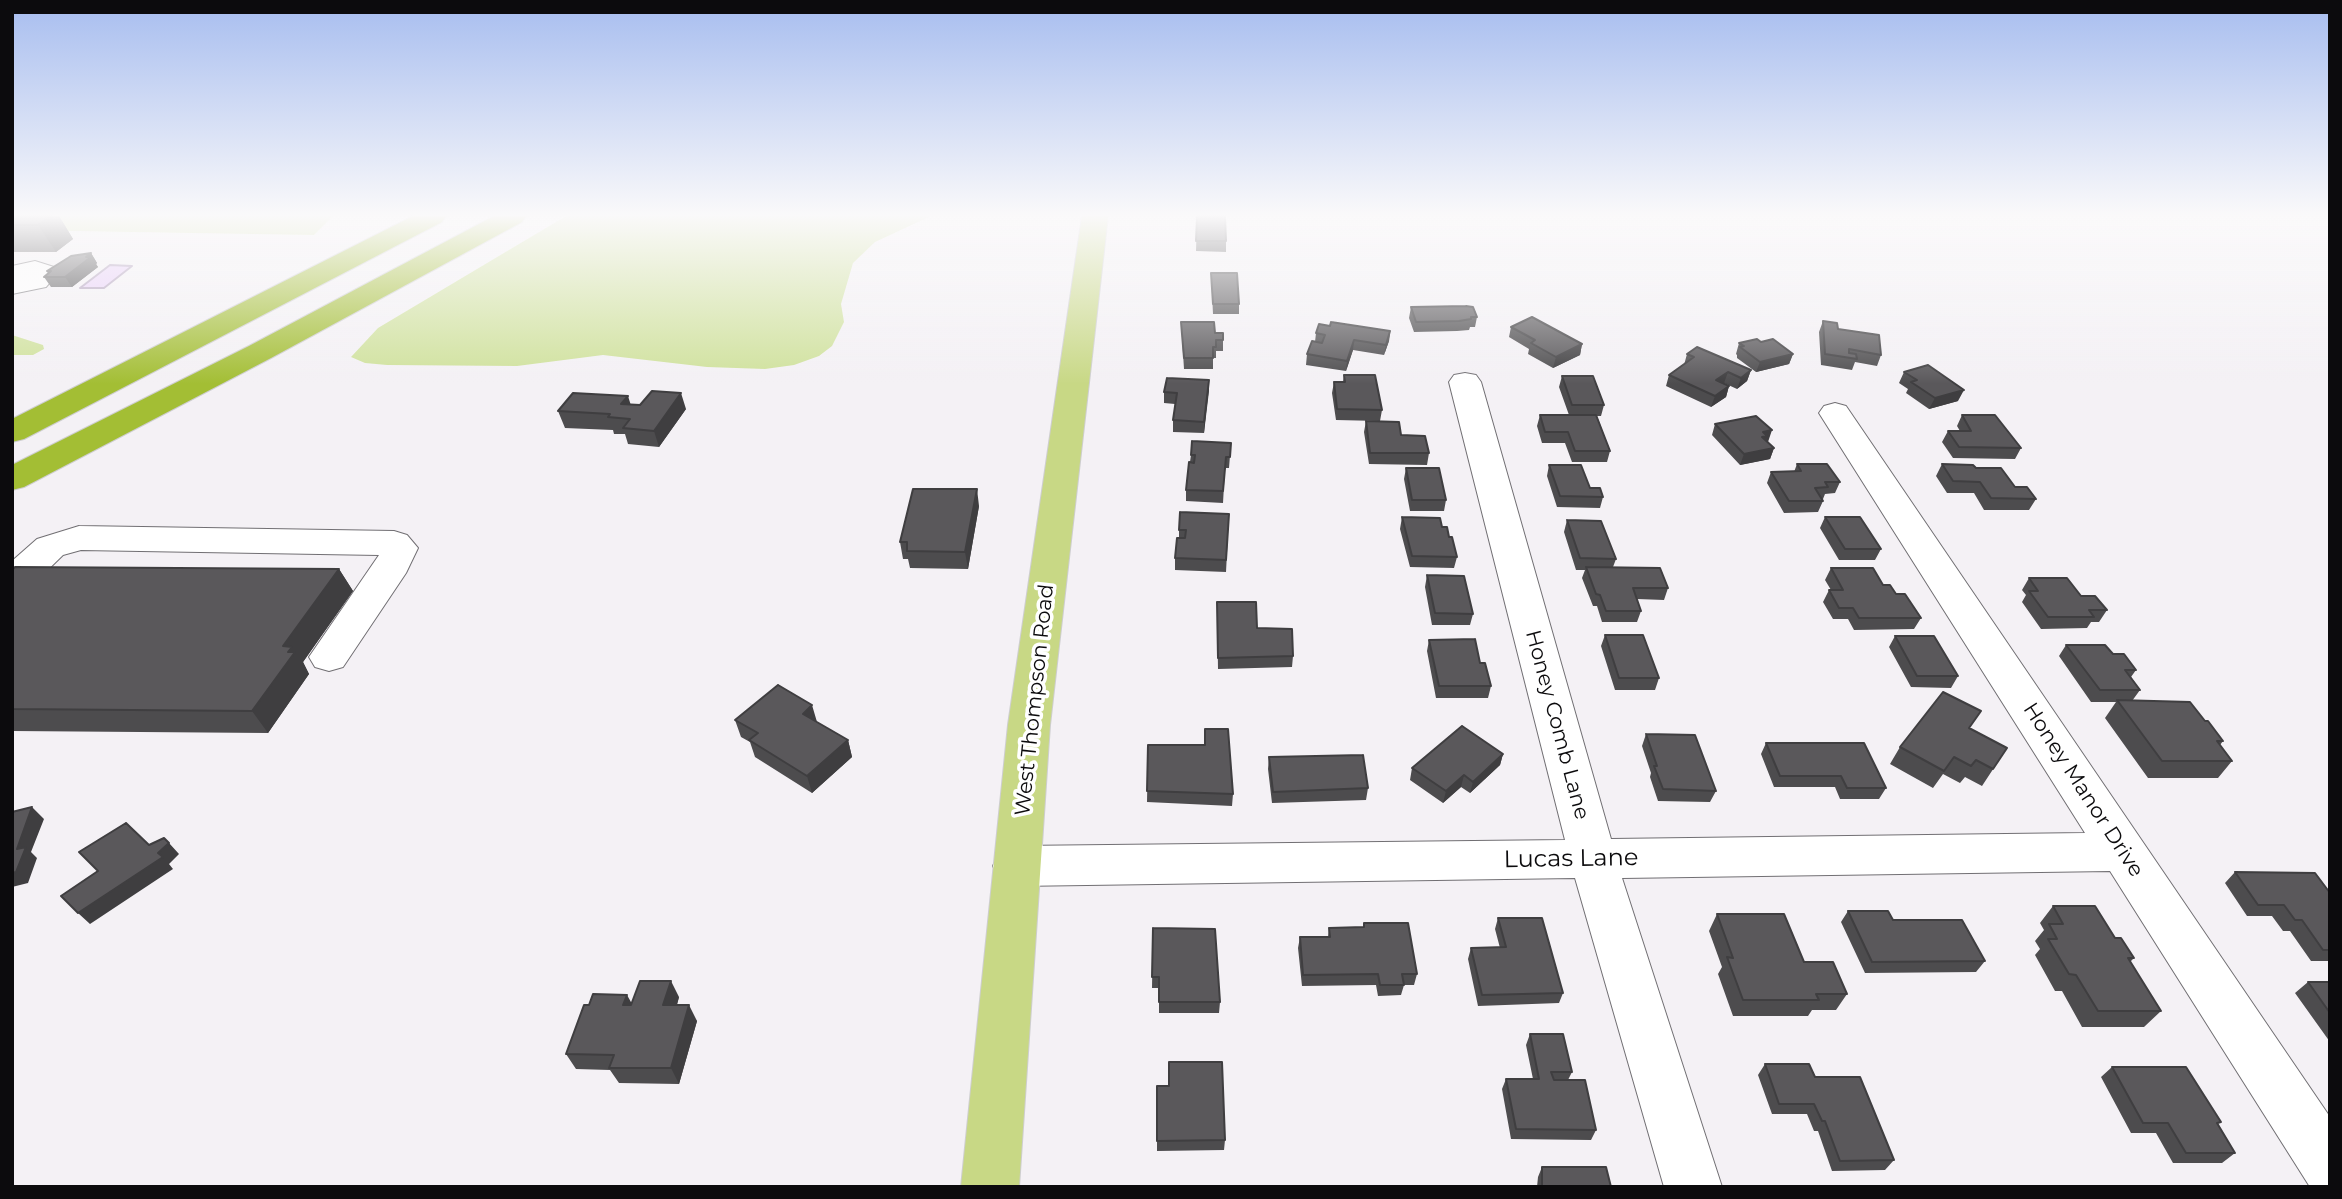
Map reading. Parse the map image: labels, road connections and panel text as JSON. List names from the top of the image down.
{
  "streets": {
    "main road": ["West Thompson Road"],
    "street": ["Honey Comb Lane", "Honey Manor Drive", "Lucas Lane"]
  },
  "crossings": [
    ["West Thompson Road", "Lucas Lane"],
    ["Honey Comb Lane", "Lucas Lane"],
    ["Honey Manor Drive", "Lucas Lane"]
  ]
}
